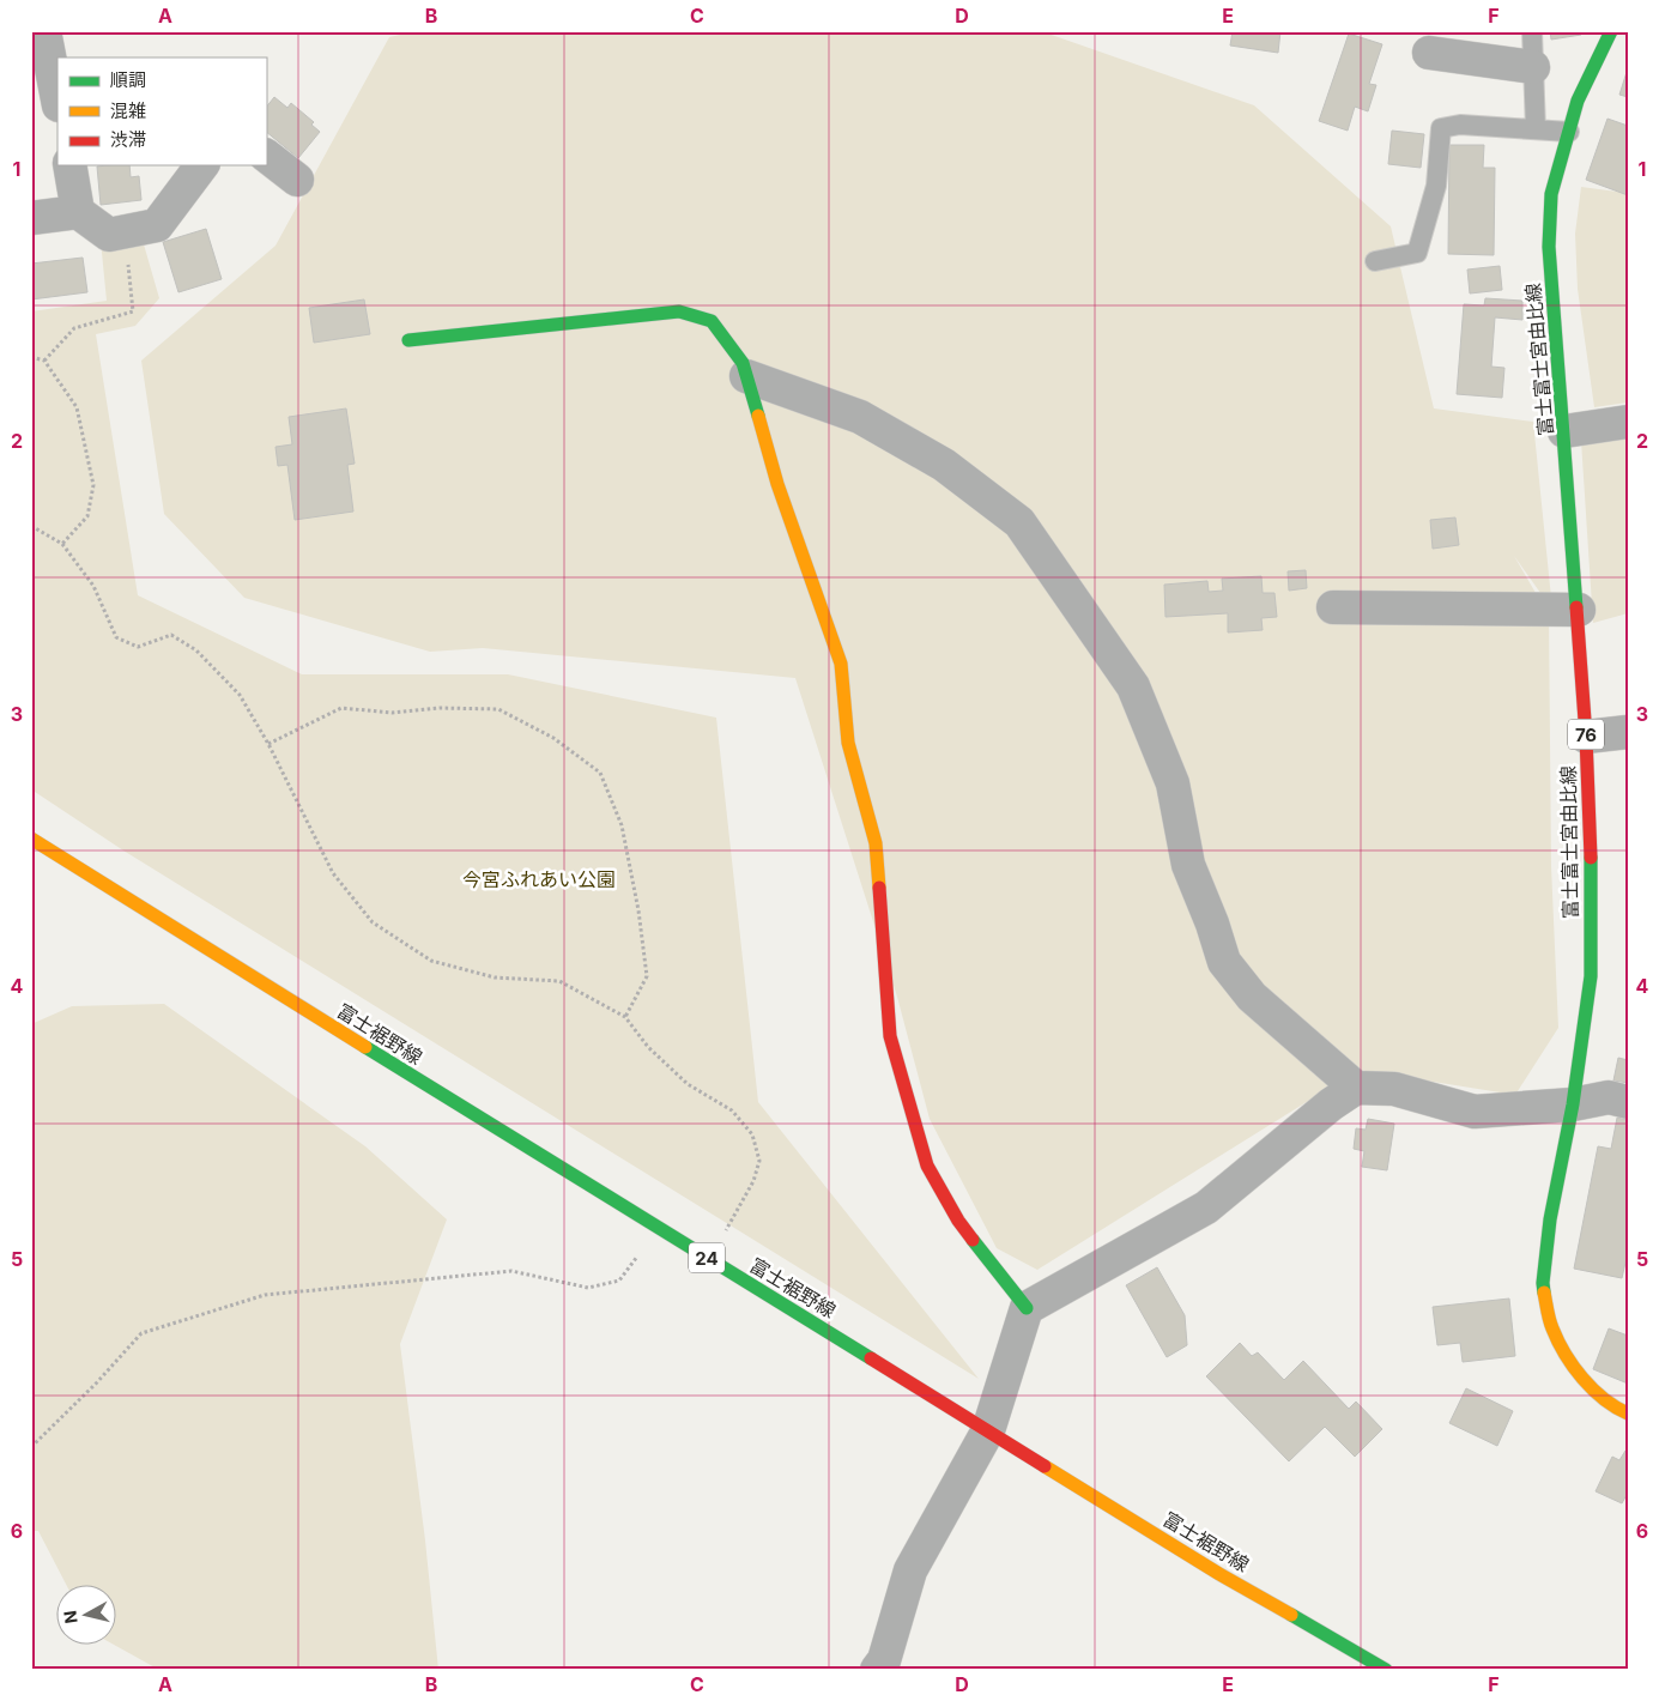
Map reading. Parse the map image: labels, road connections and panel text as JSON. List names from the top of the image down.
{
  "streets": {
    "main road": [
      "富士富士宮由比線",
      "76",
      "富士裾野線",
      "24"
    ]
  },
  "parks": ["今宮ふれあい公園"],
  "legend": ["順調", "混雑", "渋滞"],
  "north": "left",
  "grid": {
    "columns": [
      "A",
      "B",
      "C",
      "D",
      "E",
      "F"
    ],
    "rows": [
      "1",
      "2",
      "3",
      "4",
      "5",
      "6"
    ]
  }
}
